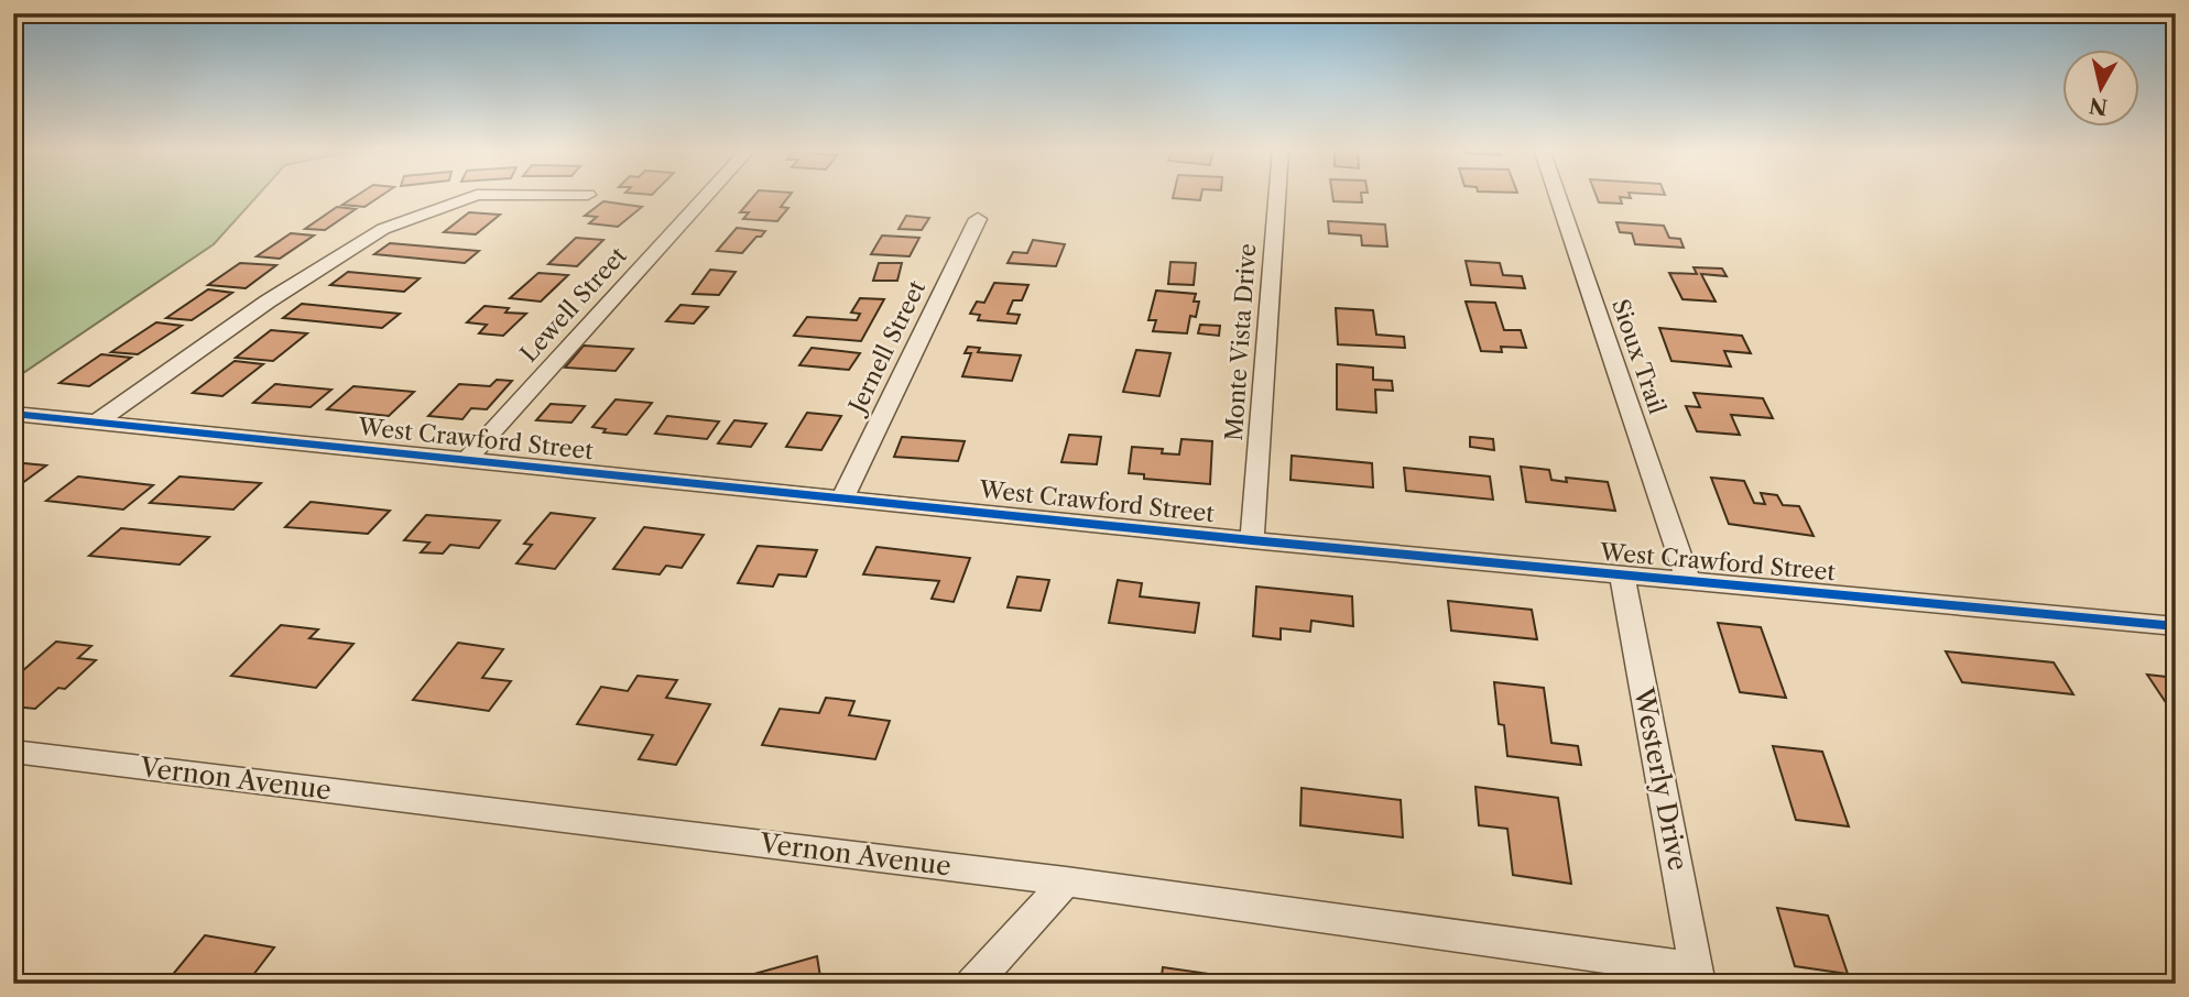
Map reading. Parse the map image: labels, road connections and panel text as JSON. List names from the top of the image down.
{
  "streets": {
    "street": [
      "Lewell Street",
      "Monte Vista Drive",
      "Jernell Street",
      "Sioux Trail",
      "West Crawford Street",
      "Vernon Avenue",
      "Westerly Drive"
    ]
  },
  "crossings": [
    ["Lewell Street", "West Crawford Street"],
    ["Monte Vista Drive", "West Crawford Street"],
    ["Jernell Street", "West Crawford Street"],
    ["Sioux Trail", "West Crawford Street"],
    ["West Crawford Street", "Westerly Drive"],
    ["Vernon Avenue", "Westerly Drive"]
  ],
  "north": "bottom"
}
